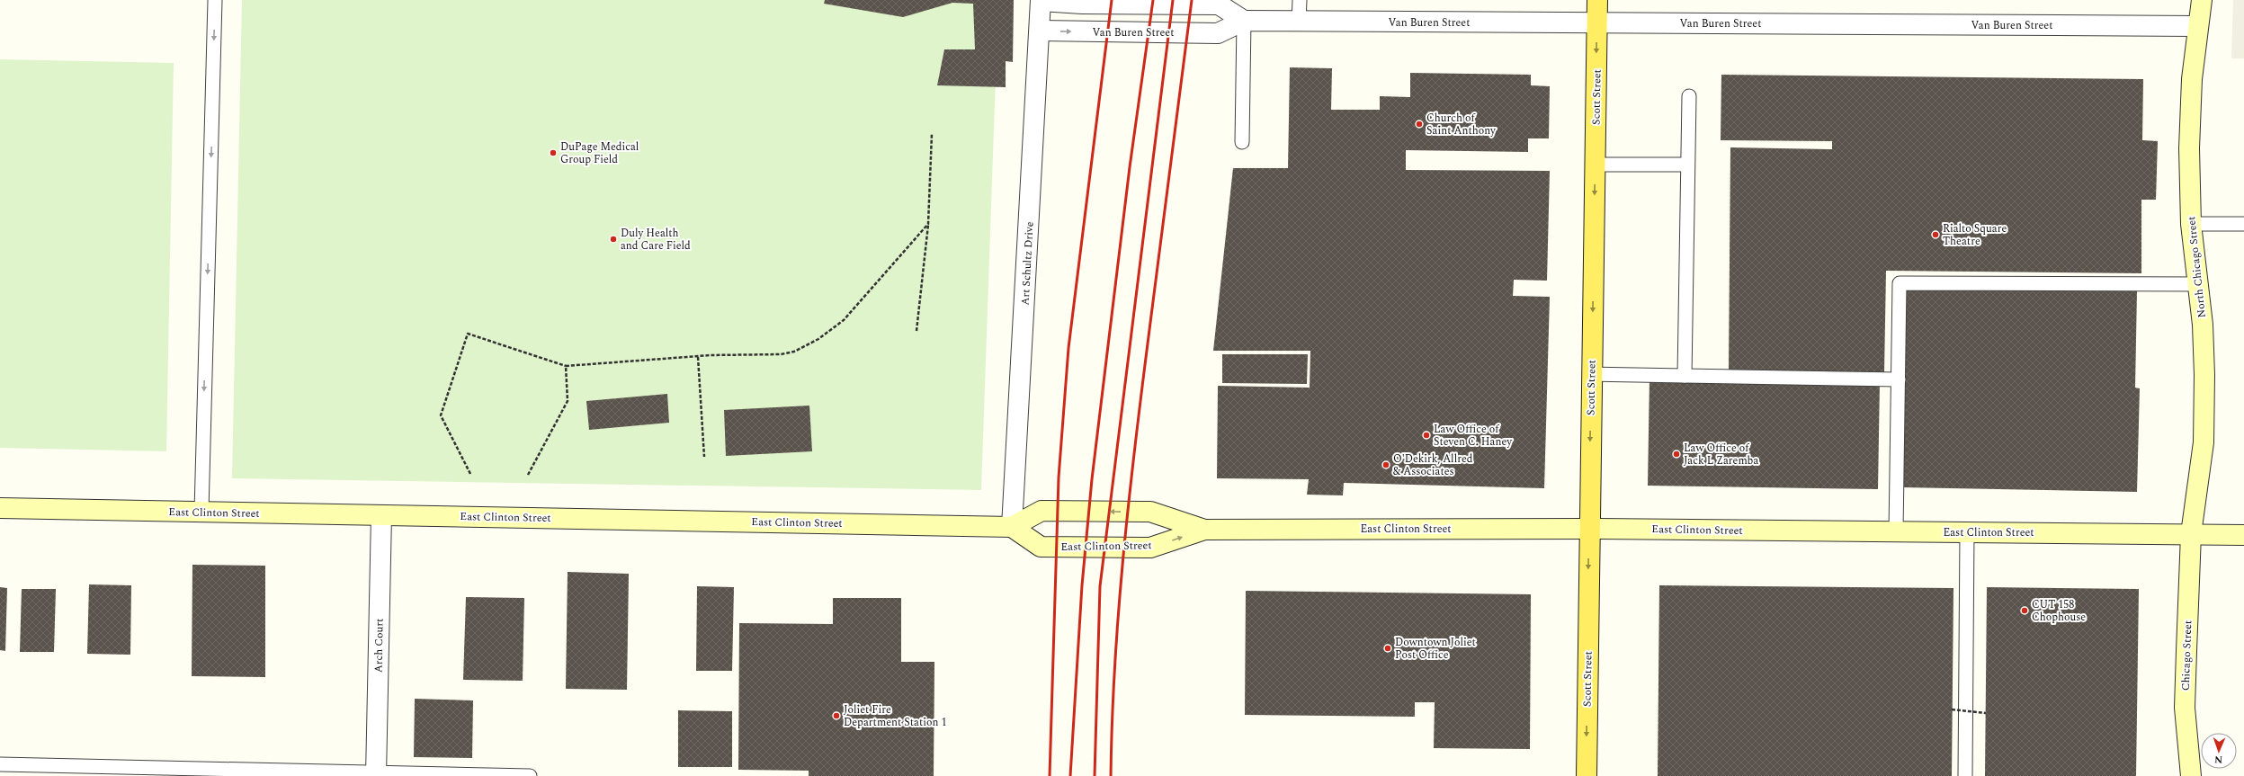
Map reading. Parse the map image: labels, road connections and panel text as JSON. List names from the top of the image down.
{
  "streets": {
    "main road": ["Scott Street"],
    "street": [
      "Van Buren Street",
      "Art Schultz Drive",
      "North Chicago Street",
      "East Clinton Street",
      "Arch Court",
      "Chicago Street"
    ]
  },
  "crossings": [
    ["Van Buren Street", "Scott Street"],
    ["Van Buren Street", "Art Schultz Drive"],
    ["Van Buren Street", "North Chicago Street"],
    ["Scott Street", "East Clinton Street"],
    ["Art Schultz Drive", "East Clinton Street"],
    ["North Chicago Street", "East Clinton Street"],
    ["North Chicago Street", "Chicago Street"],
    ["East Clinton Street", "Arch Court"],
    ["East Clinton Street", "Chicago Street"]
  ],
  "one_way": ["Scott Street"],
  "places": [
    "Church of Saint Anthony",
    "DuPage Medical Group Field",
    "Rialto Square Theatre",
    "Duly Health and Care Field",
    "Law Office of Steven C. Haney",
    "Law Office of Jack L Zaremba",
    "O'Dekirk, Allred & Associates",
    "CUT 158 Chophouse",
    "Downtown Joliet Post Office",
    "Joliet Fire Department Station 1"
  ],
  "north": "bottom"
}
